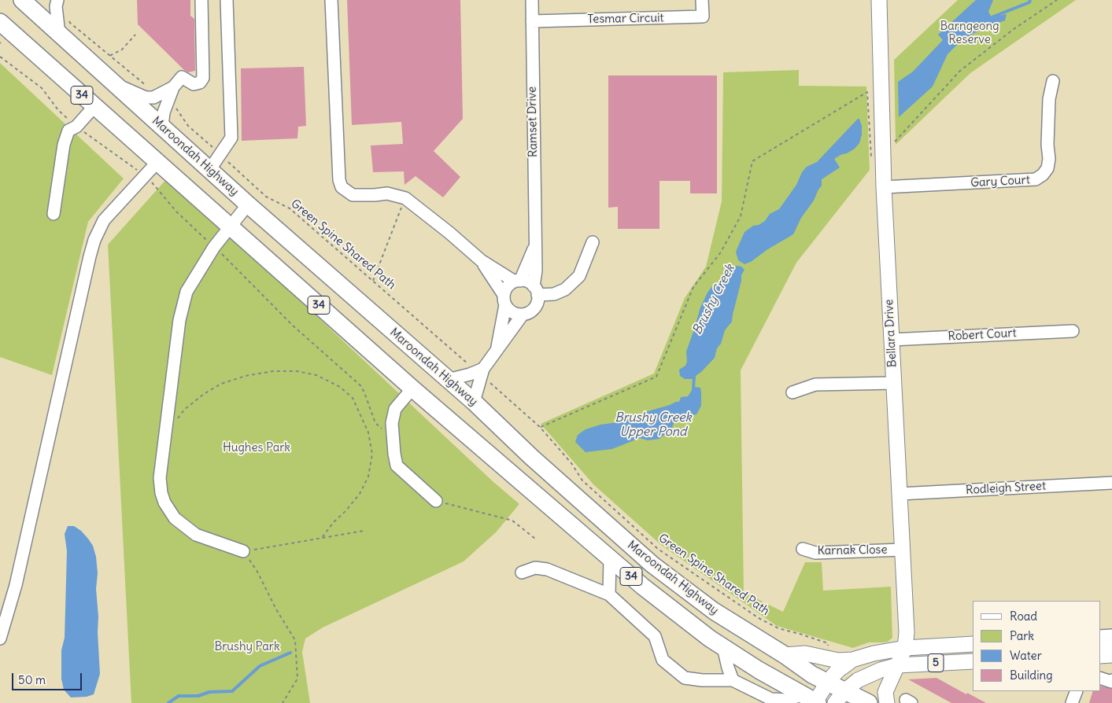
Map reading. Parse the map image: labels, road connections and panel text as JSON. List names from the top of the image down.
{
  "streets": {
    "highway": ["34", "Maroondah Highway"],
    "main road": ["Bellara Drive", "5"],
    "street": [
      "Tesmar Circuit",
      "Ramset Drive",
      "Gary Court",
      "Robert Court",
      "Rodleigh Street",
      "Karnak Close"
    ],
    "path": ["Green Spine Shared Path"]
  },
  "crossings": [
    ["Tesmar Circuit", "Ramset Drive"],
    ["Maroondah Highway", "5"],
    ["Gary Court", "Bellara Drive"],
    ["Bellara Drive", "Robert Court"],
    ["Bellara Drive", "Rodleigh Street"],
    ["Bellara Drive", "Karnak Close"],
    ["Bellara Drive", "5"]
  ],
  "water": ["Brushy Creek", "Brushy Creek Upper Pond"],
  "parks": ["Barngeong Reserve", "Hughes Park", "Brushy Park"],
  "legend": [
    "Road",
    "Park",
    "Water",
    "Building"
  ],
  "scale_bar": "50 m"
}
